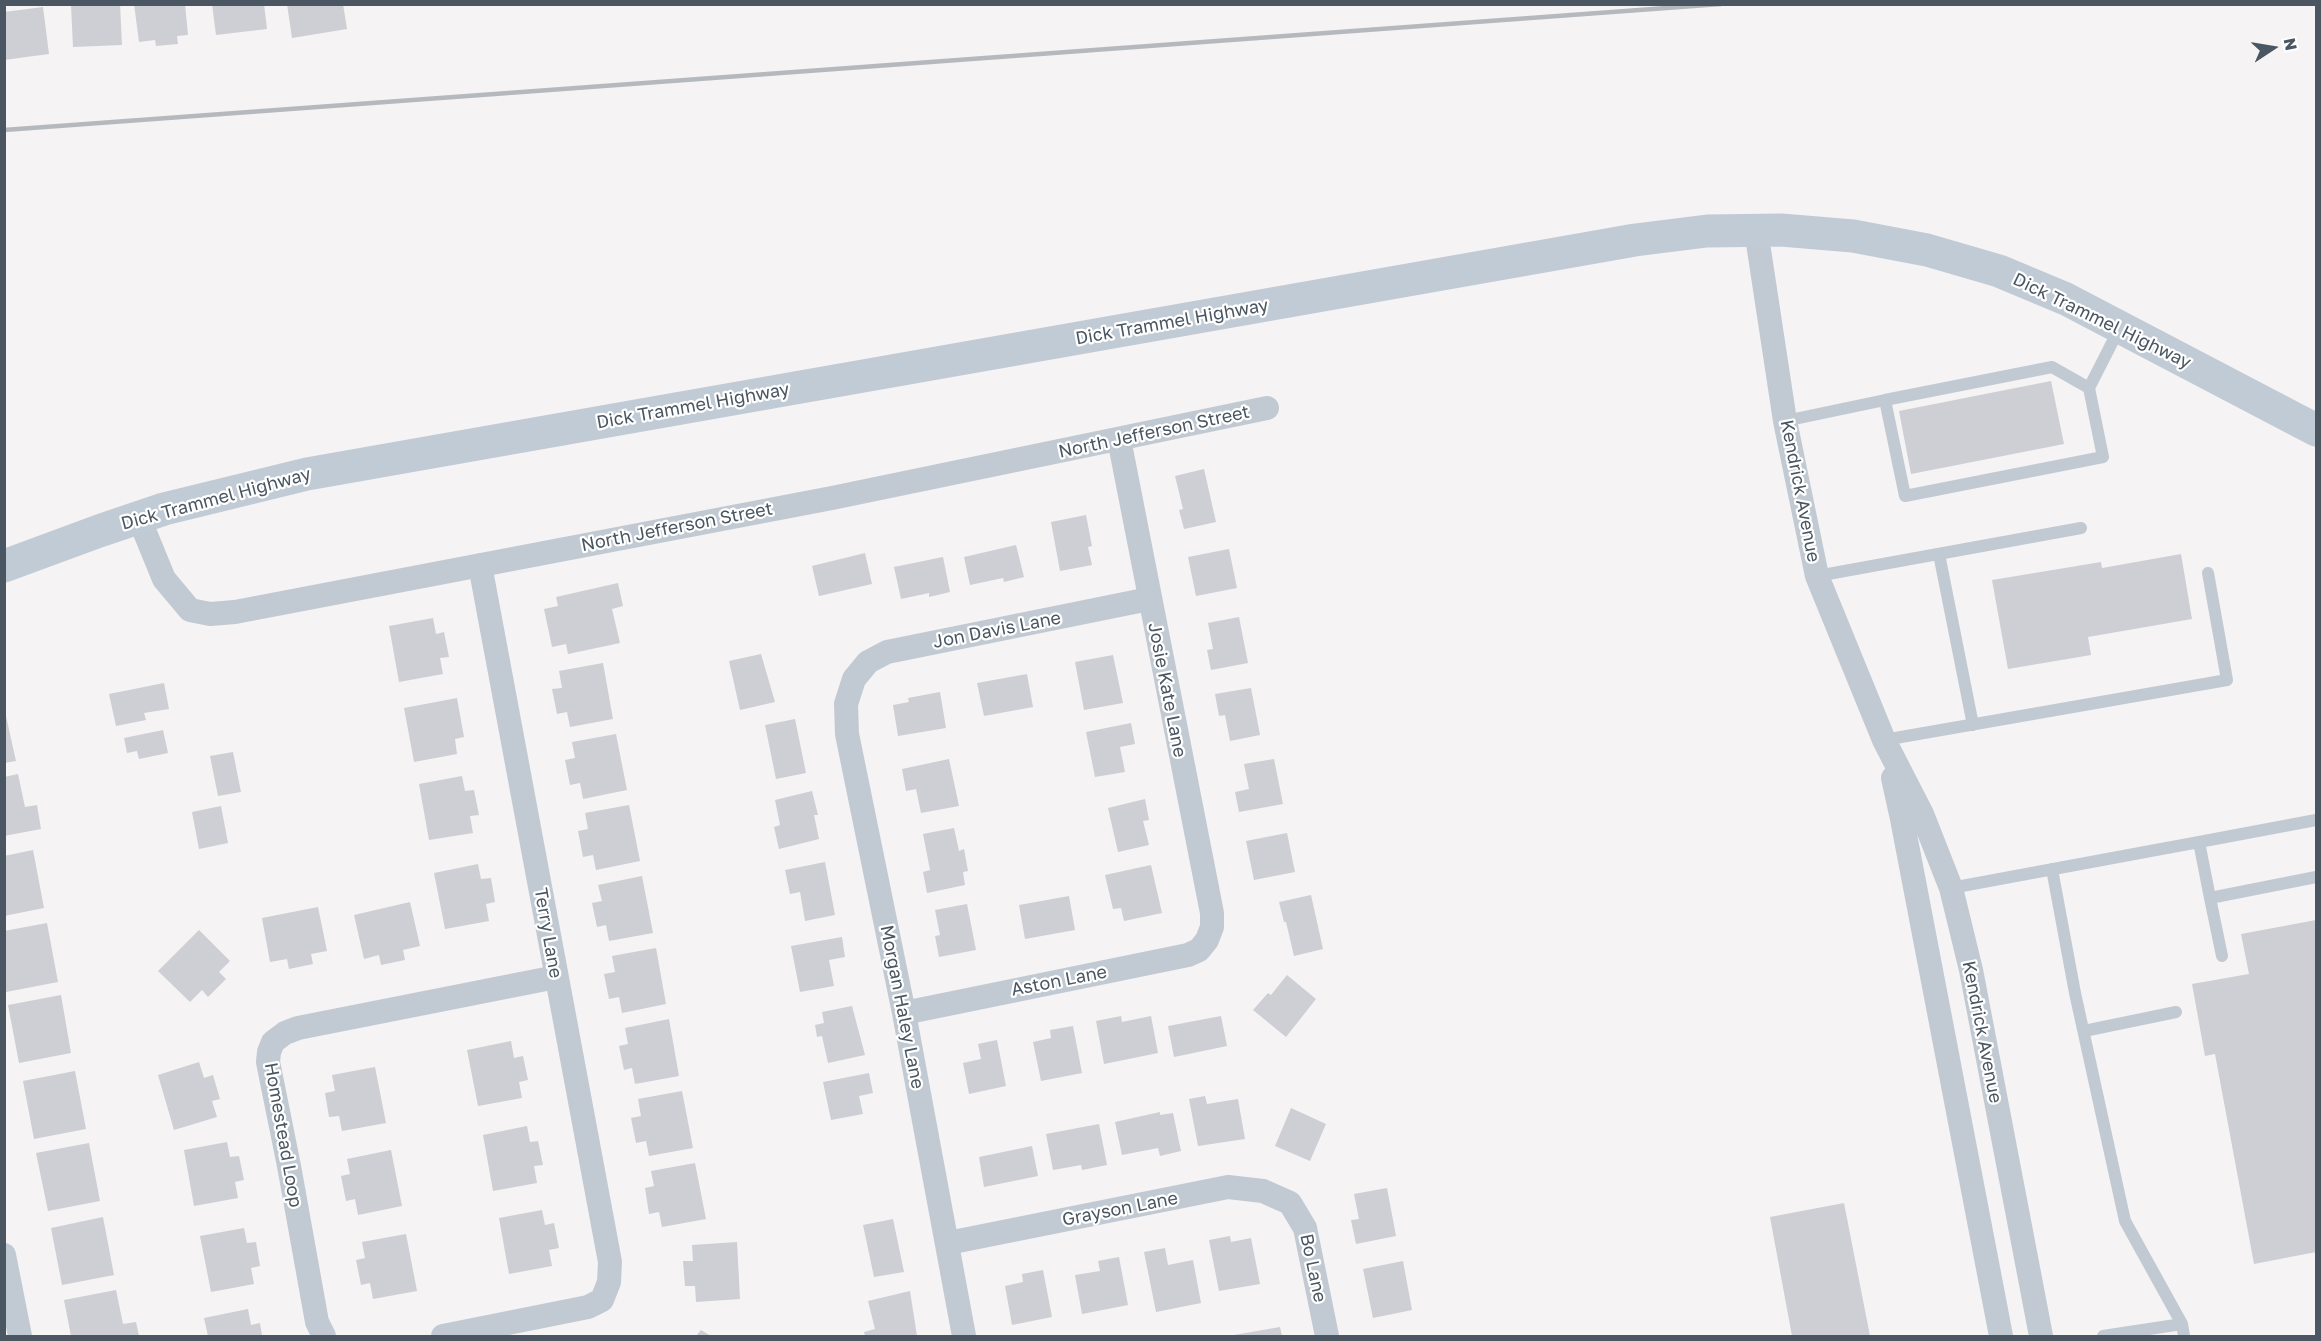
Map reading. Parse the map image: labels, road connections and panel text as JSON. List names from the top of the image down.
{
  "streets": {
    "main road": ["Dick Trammel Highway"],
    "street": [
      "North Jefferson Street",
      "Kendrick Avenue",
      "Jon Davis Lane",
      "Josie Kate Lane",
      "Terry Lane",
      "Aston Lane",
      "Morgan Haley Lane",
      "Homestead Loop",
      "Grayson Lane",
      "Bo Lane"
    ]
  },
  "crossings": [
    ["Dick Trammel Highway", "North Jefferson Street"],
    ["Dick Trammel Highway", "Kendrick Avenue"],
    ["North Jefferson Street", "Josie Kate Lane"],
    ["North Jefferson Street", "Terry Lane"],
    ["Jon Davis Lane", "Josie Kate Lane"],
    ["Jon Davis Lane", "Morgan Haley Lane"],
    ["Josie Kate Lane", "Aston Lane"],
    ["Terry Lane", "Homestead Loop"],
    ["Aston Lane", "Morgan Haley Lane"],
    ["Morgan Haley Lane", "Grayson Lane"],
    ["Grayson Lane", "Bo Lane"]
  ],
  "north": "right"
}
